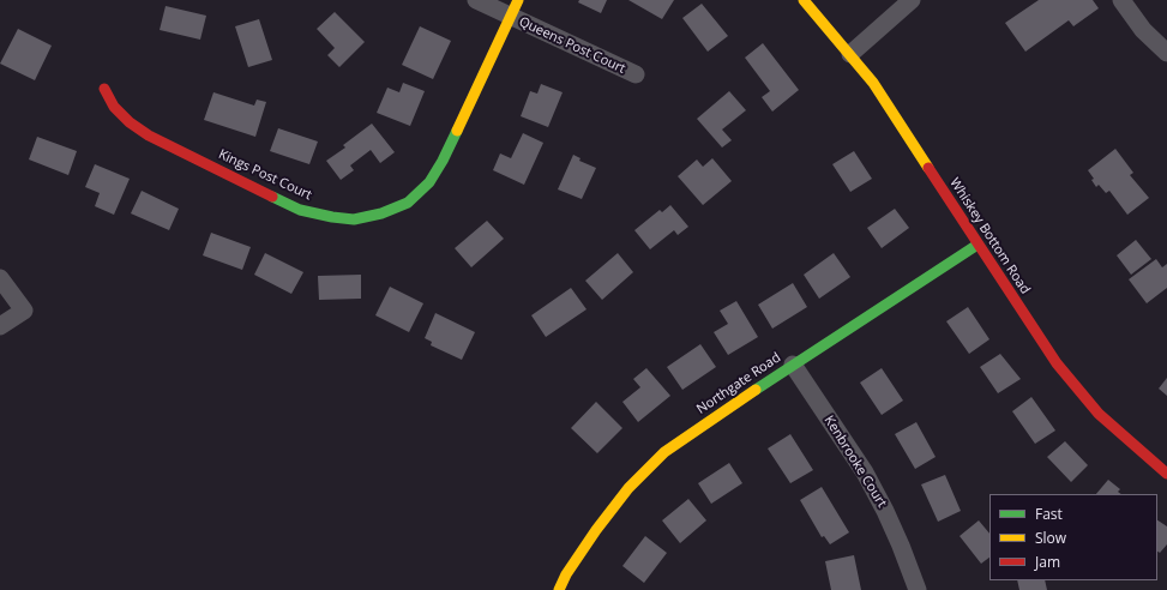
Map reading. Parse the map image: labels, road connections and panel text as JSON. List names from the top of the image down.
{
  "streets": {
    "street": [
      "Queens Post Court",
      "Kings Post Court",
      "Whiskey Bottom Road",
      "Northgate Road",
      "Kenbrooke Court"
    ]
  },
  "crossings": [
    ["Queens Post Court", "Kings Post Court"],
    ["Whiskey Bottom Road", "Northgate Road"],
    ["Northgate Road", "Kenbrooke Court"]
  ],
  "legend": ["Fast", "Slow", "Jam"]
}
